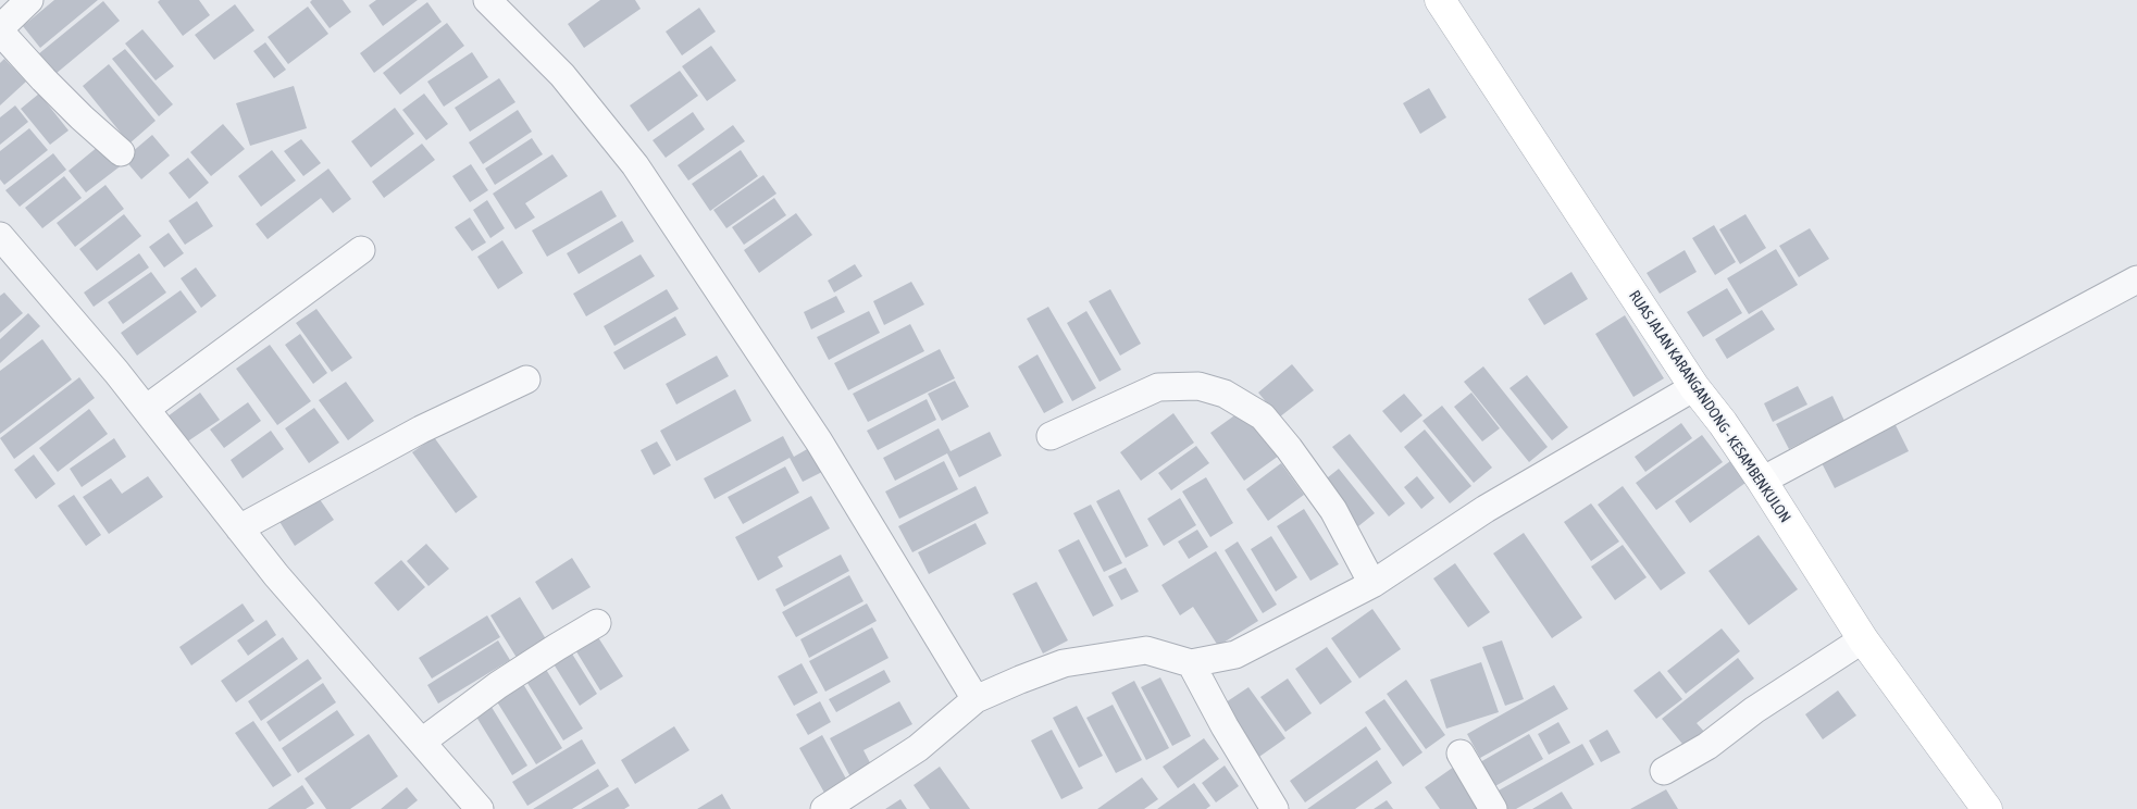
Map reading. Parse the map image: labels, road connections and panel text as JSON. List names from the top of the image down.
{
  "streets": {
    "main road": ["RUAS JALAN KARANGANDONG - KESAMBENKULON"]
  }
}
